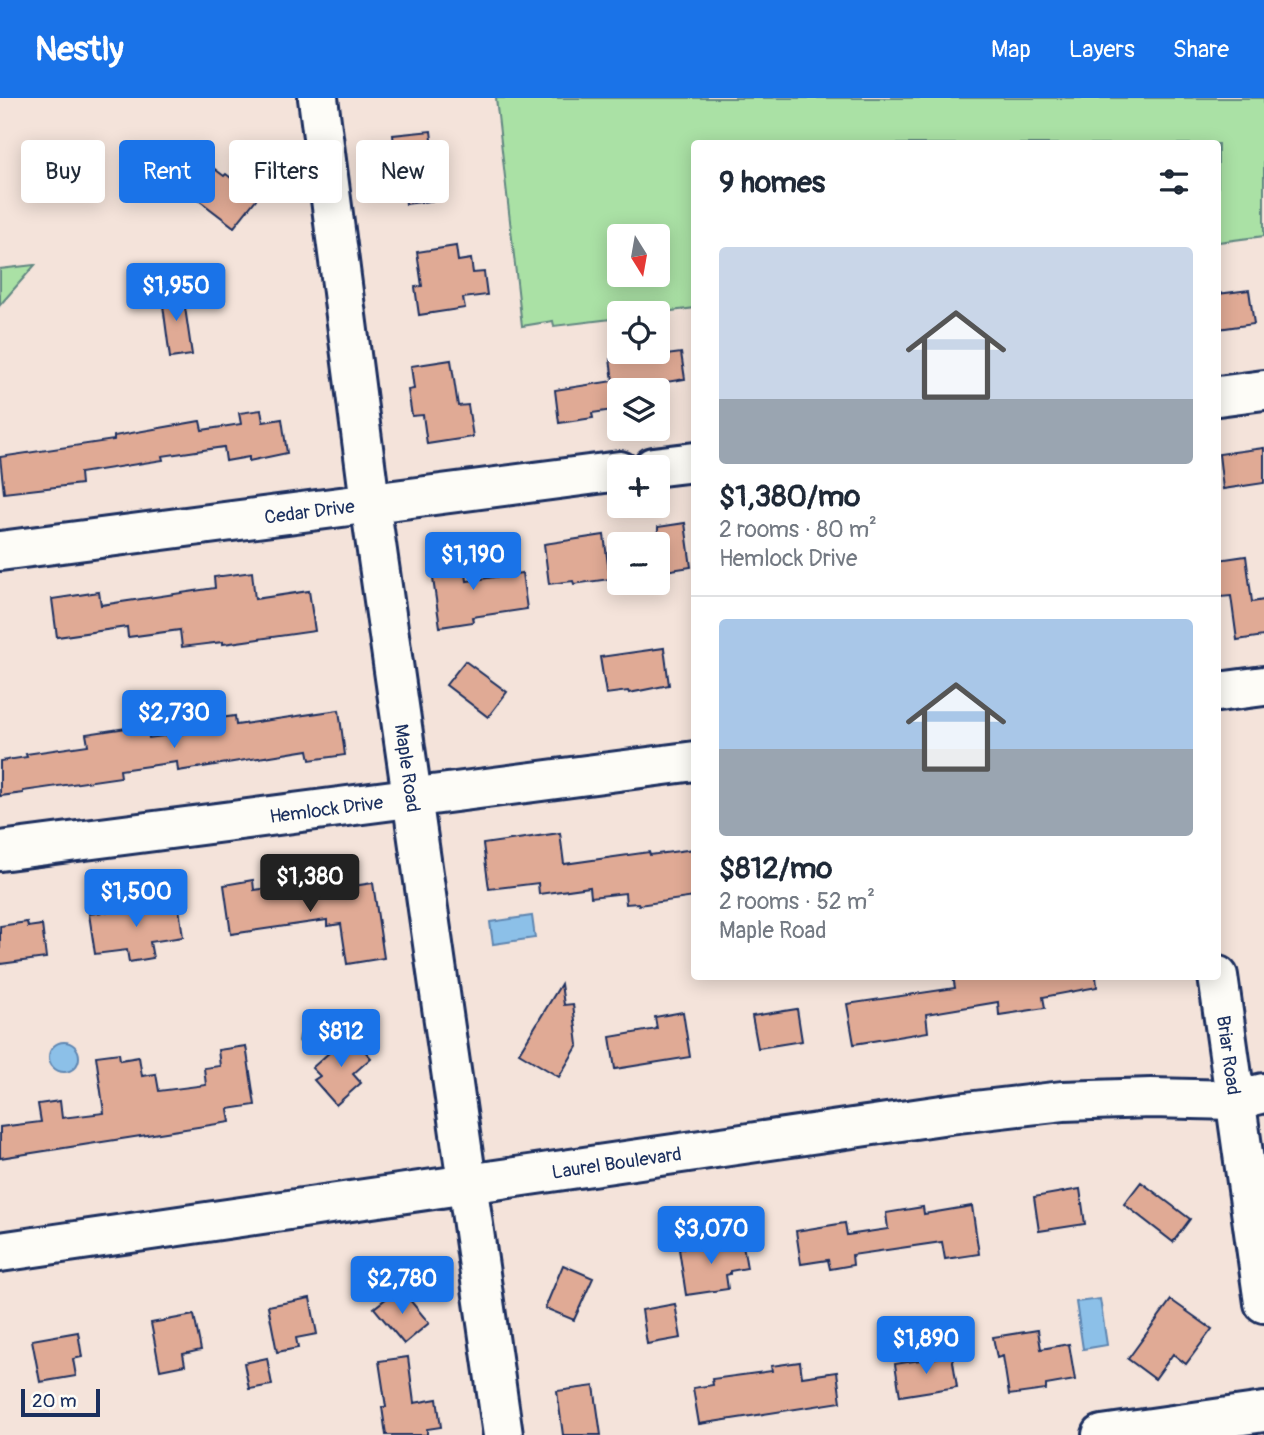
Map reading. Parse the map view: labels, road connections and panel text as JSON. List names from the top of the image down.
{
  "streets": {
    "street": [
      "Cedar Drive",
      "Maple Road",
      "Hemlock Drive",
      "Briar Road",
      "Laurel Boulevard"
    ]
  },
  "crossings": [
    ["Cedar Drive", "Maple Road"],
    ["Maple Road", "Hemlock Drive"],
    ["Maple Road", "Laurel Boulevard"],
    ["Briar Road", "Laurel Boulevard"]
  ],
  "scale_bar": "20 m",
  "north": "bottom",
  "page": {
    "header": "Nestly",
    "nav": ["Map", "Layers", "Share"],
    "chip": [
      "Buy",
      "Rent",
      "Filters",
      "New"
    ],
    "heading": "9 homes",
    "map_buttons": ["+", "−"],
    "list": [
      {
        "name": "$1,380/mo",
        "note": "2 rooms · 80 m² · Hemlock Drive"
      },
      {
        "name": "$812/mo",
        "note": "2 rooms · 52 m² · Maple Road"
      }
    ],
    "price": [
      "$1,950",
      "$1,190",
      "$2,730",
      "$1,380",
      "$1,500",
      "$812",
      "$3,070",
      "$2,780",
      "$1,890"
    ],
    "scale": "20 m"
  }
}
